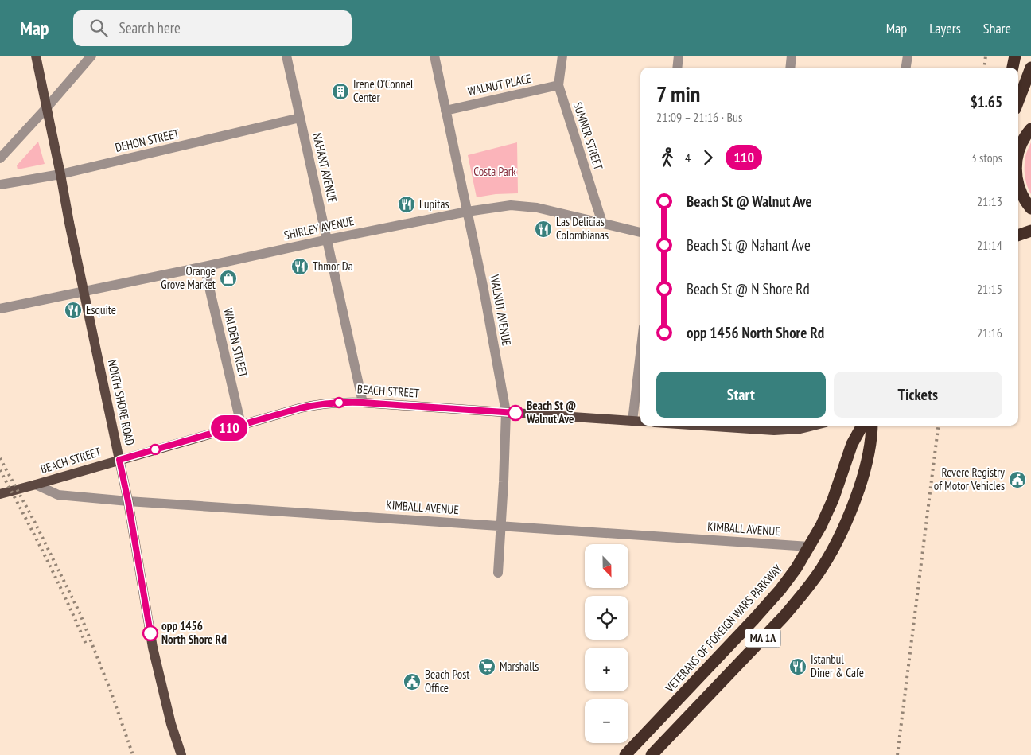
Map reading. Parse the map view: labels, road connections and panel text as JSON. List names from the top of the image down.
{
  "streets": {
    "highway": ["VETERANS OF FOREIGN WARS PARKWAY", "MA 1A"],
    "main road": ["BEACH STREET", "NORTH SHORE ROAD"],
    "street": [
      "WALNUT PLACE",
      "SUMNER STREET",
      "DEHON STREET",
      "NAHANT AVENUE",
      "SHIRLEY AVENUE",
      "WALNUT AVENUE",
      "WALDEN STREET",
      "KIMBALL AVENUE"
    ]
  },
  "crossings": [
    ["WALNUT PLACE", "SUMNER STREET"],
    ["WALNUT PLACE", "WALNUT AVENUE"],
    ["SUMNER STREET", "SHIRLEY AVENUE"],
    ["DEHON STREET", "NAHANT AVENUE"],
    ["DEHON STREET", "NORTH SHORE ROAD"],
    ["NAHANT AVENUE", "SHIRLEY AVENUE"],
    ["NAHANT AVENUE", "BEACH STREET"],
    ["SHIRLEY AVENUE", "WALNUT AVENUE"],
    ["SHIRLEY AVENUE", "WALDEN STREET"],
    ["SHIRLEY AVENUE", "NORTH SHORE ROAD"],
    ["WALNUT AVENUE", "BEACH STREET"],
    ["WALNUT AVENUE", "KIMBALL AVENUE"],
    ["WALDEN STREET", "BEACH STREET"],
    ["BEACH STREET", "NORTH SHORE ROAD"],
    ["BEACH STREET", "KIMBALL AVENUE"],
    ["NORTH SHORE ROAD", "KIMBALL AVENUE"],
    ["KIMBALL AVENUE", "VETERANS OF FOREIGN WARS PARKWAY"]
  ],
  "parks": ["Costa Park"],
  "places": {
    "building": ["Irene O'Connel Center"],
    "restaurant": [
      "Lupitas",
      "Las Delicias Colombianas",
      "Thmor Da",
      "Esquite",
      "Istanbul Diner & Cafe"
    ],
    "shop": ["Orange Grove Market"],
    "other": ["Beach St @ Walnut Ave", "opp 1456 North Shore Rd"],
    "public building": ["Revere Registry of Motor Vehicles", "Beach Post Office"],
    "supermarket": ["Marshalls"]
  },
  "lines": ["bus line 110"],
  "north": "bottom",
  "page": {
    "header": "Map",
    "search": "Search here",
    "nav": ["Map", "Layers", "Share"],
    "on_map": "110",
    "heading": ["7 min", "21:09 – 21:16 · Bus", "$1.65"],
    "legs": ["4", "110", "3 stops"],
    "list": [
      {
        "name": "Beach St @ Walnut Ave",
        "value": "21:13"
      },
      {
        "name": "Beach St @ Nahant Ave",
        "value": "21:14"
      },
      {
        "name": "Beach St @ N Shore Rd",
        "value": "21:15"
      },
      {
        "name": "opp 1456 North Shore Rd",
        "value": "21:16"
      }
    ],
    "buttons": ["Start", "Tickets"],
    "map_buttons": ["+", "−"]
  }
}
